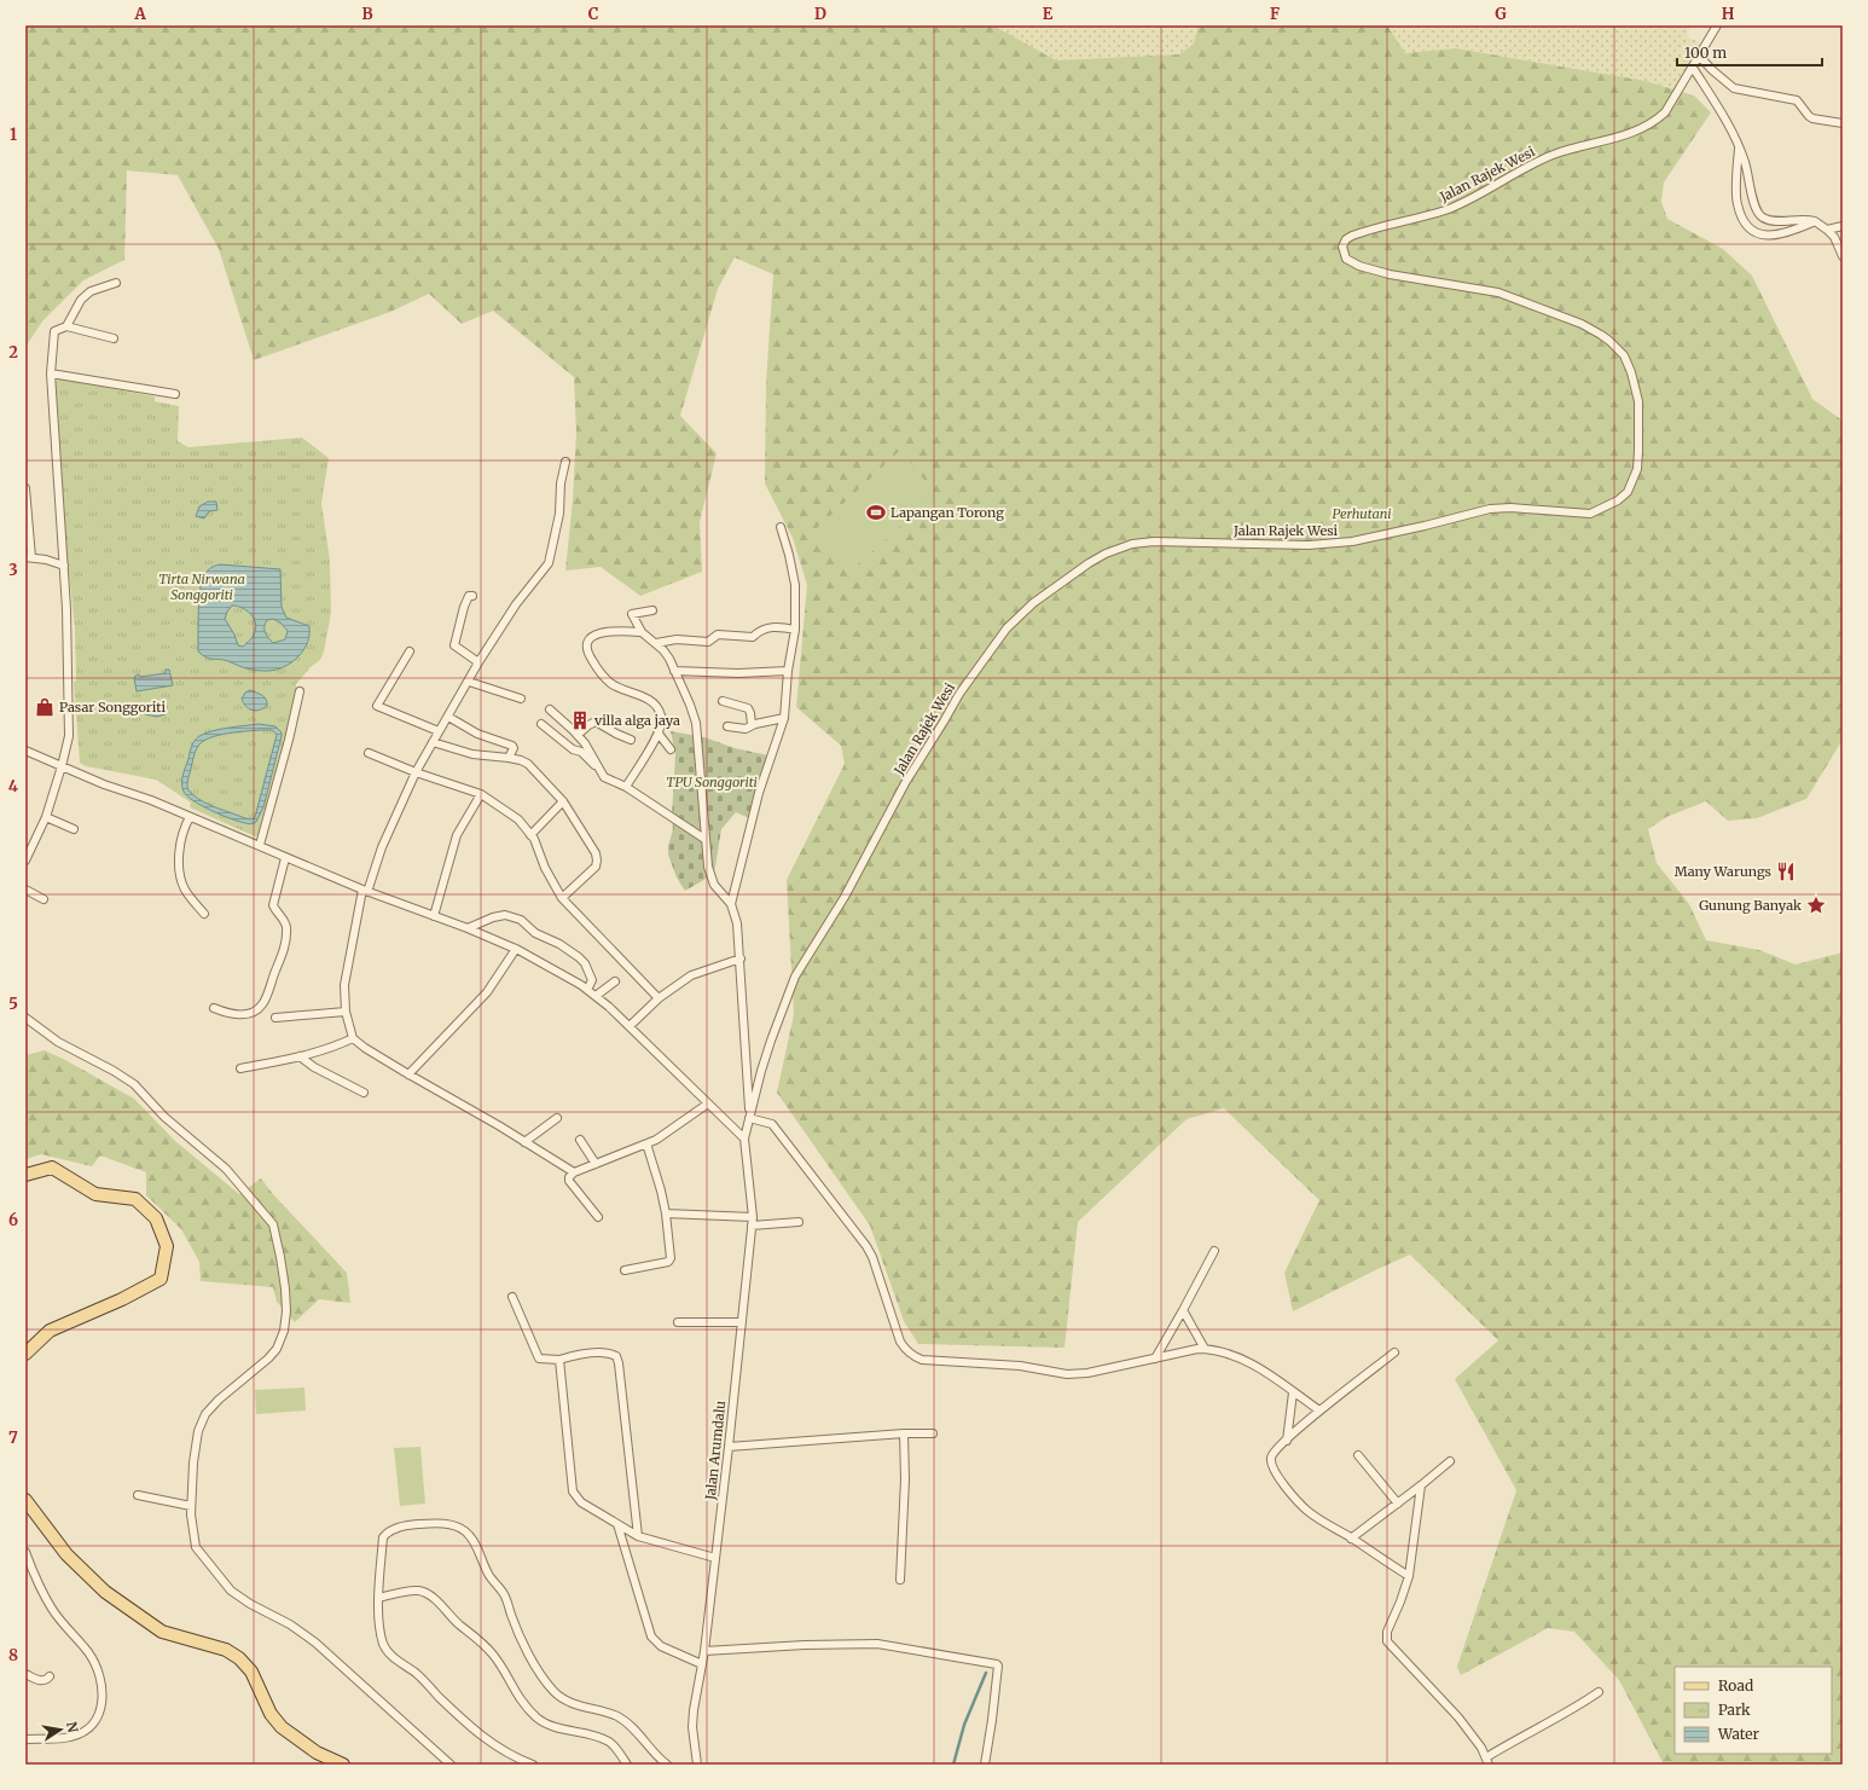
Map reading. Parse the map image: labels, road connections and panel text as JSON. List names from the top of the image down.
{
  "streets": {
    "street": ["Jalan Rajek Wesi", "Jalan Arumdalu"]
  },
  "crossings": [
    ["Jalan Rajek Wesi", "Jalan Arumdalu"]
  ],
  "parks": ["Perhutani", "Tirta Nirwana Songgoriti", "TPU Songgoriti"],
  "places": {
    "sports": ["Lapangan Torong"],
    "shop": ["Pasar Songgoriti"],
    "building": ["villa alga jaya"],
    "restaurant": ["Many Warungs"],
    "place": ["Gunung Banyak"]
  },
  "legend": ["Road", "Park", "Water"],
  "scale_bar": "100 m",
  "north": "right",
  "grid": {
    "columns": [
      "A",
      "B",
      "C",
      "D",
      "E",
      "F",
      "G",
      "H"
    ],
    "rows": [
      "1",
      "2",
      "3",
      "4",
      "5",
      "6",
      "7",
      "8"
    ]
  }
}
